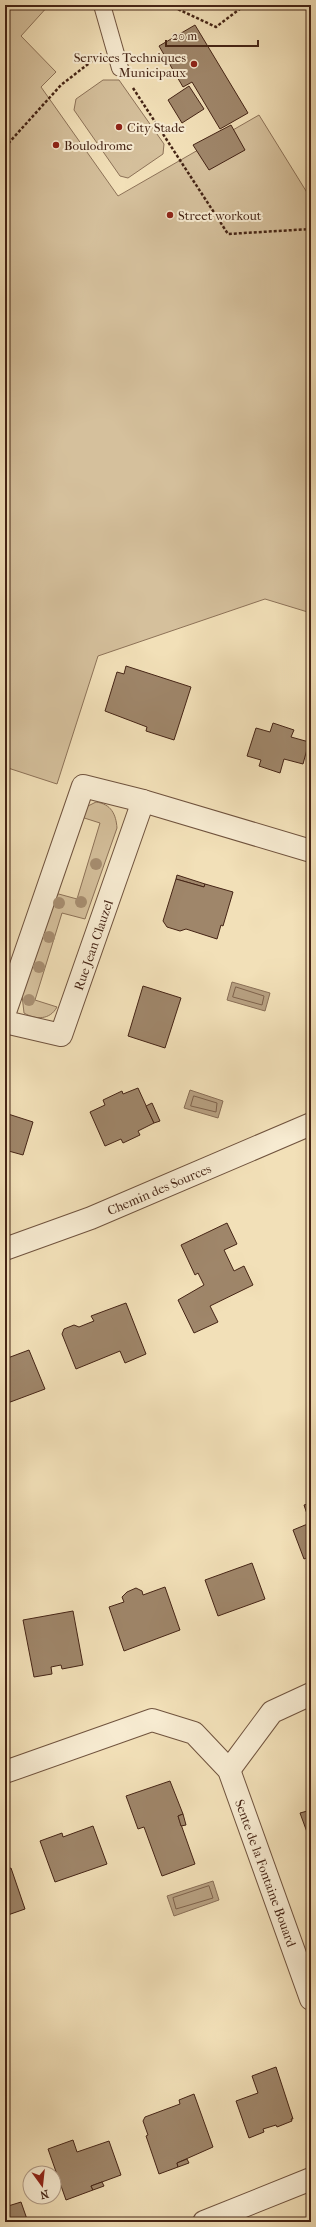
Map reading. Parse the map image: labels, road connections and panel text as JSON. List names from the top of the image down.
{
  "streets": {
    "street": ["Rue Jean Clauzel", "Chemin des Sources", "Sente de la Fontaine Bouard"]
  },
  "places": [
    "Services Techniques Municipaux",
    "City Stade",
    "Boulodrome",
    "Street workout"
  ],
  "scale_bar": "20 m",
  "north": "bottom"
}
